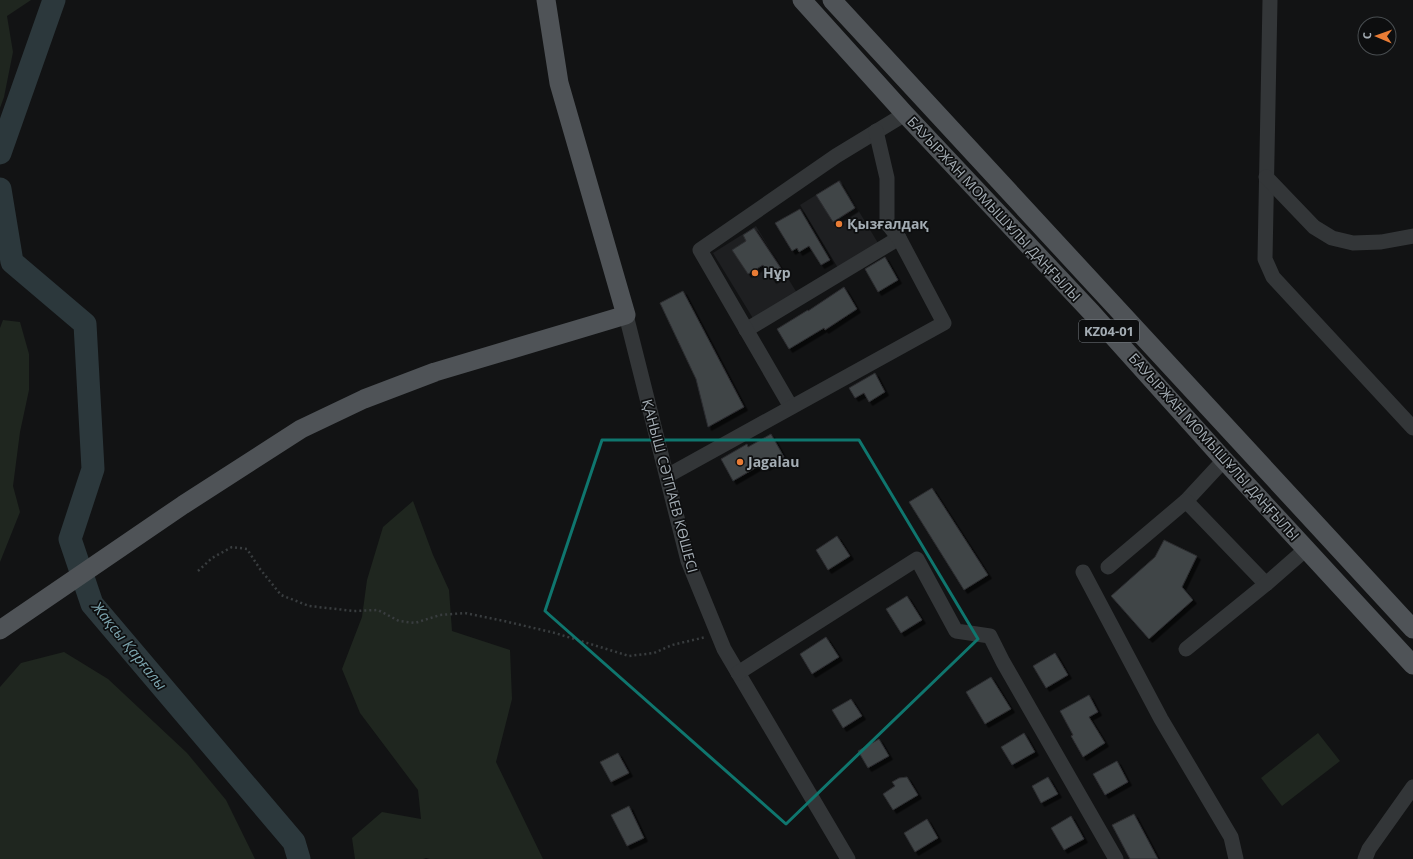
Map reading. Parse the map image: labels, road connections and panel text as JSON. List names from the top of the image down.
{
  "streets": {
    "main road": ["БАУЫРЖАН МОМЫШҰЛЫ ДАҢҒЫЛЫ", "KZ04-01"],
    "street": ["ҚАНЫШ СӘТПАЕВ КӨШЕСІ"]
  },
  "water": ["Жақсы Қарғалы"],
  "places": ["Қызғалдақ", "Нұр", "Jagalau"],
  "north": "left"
}
